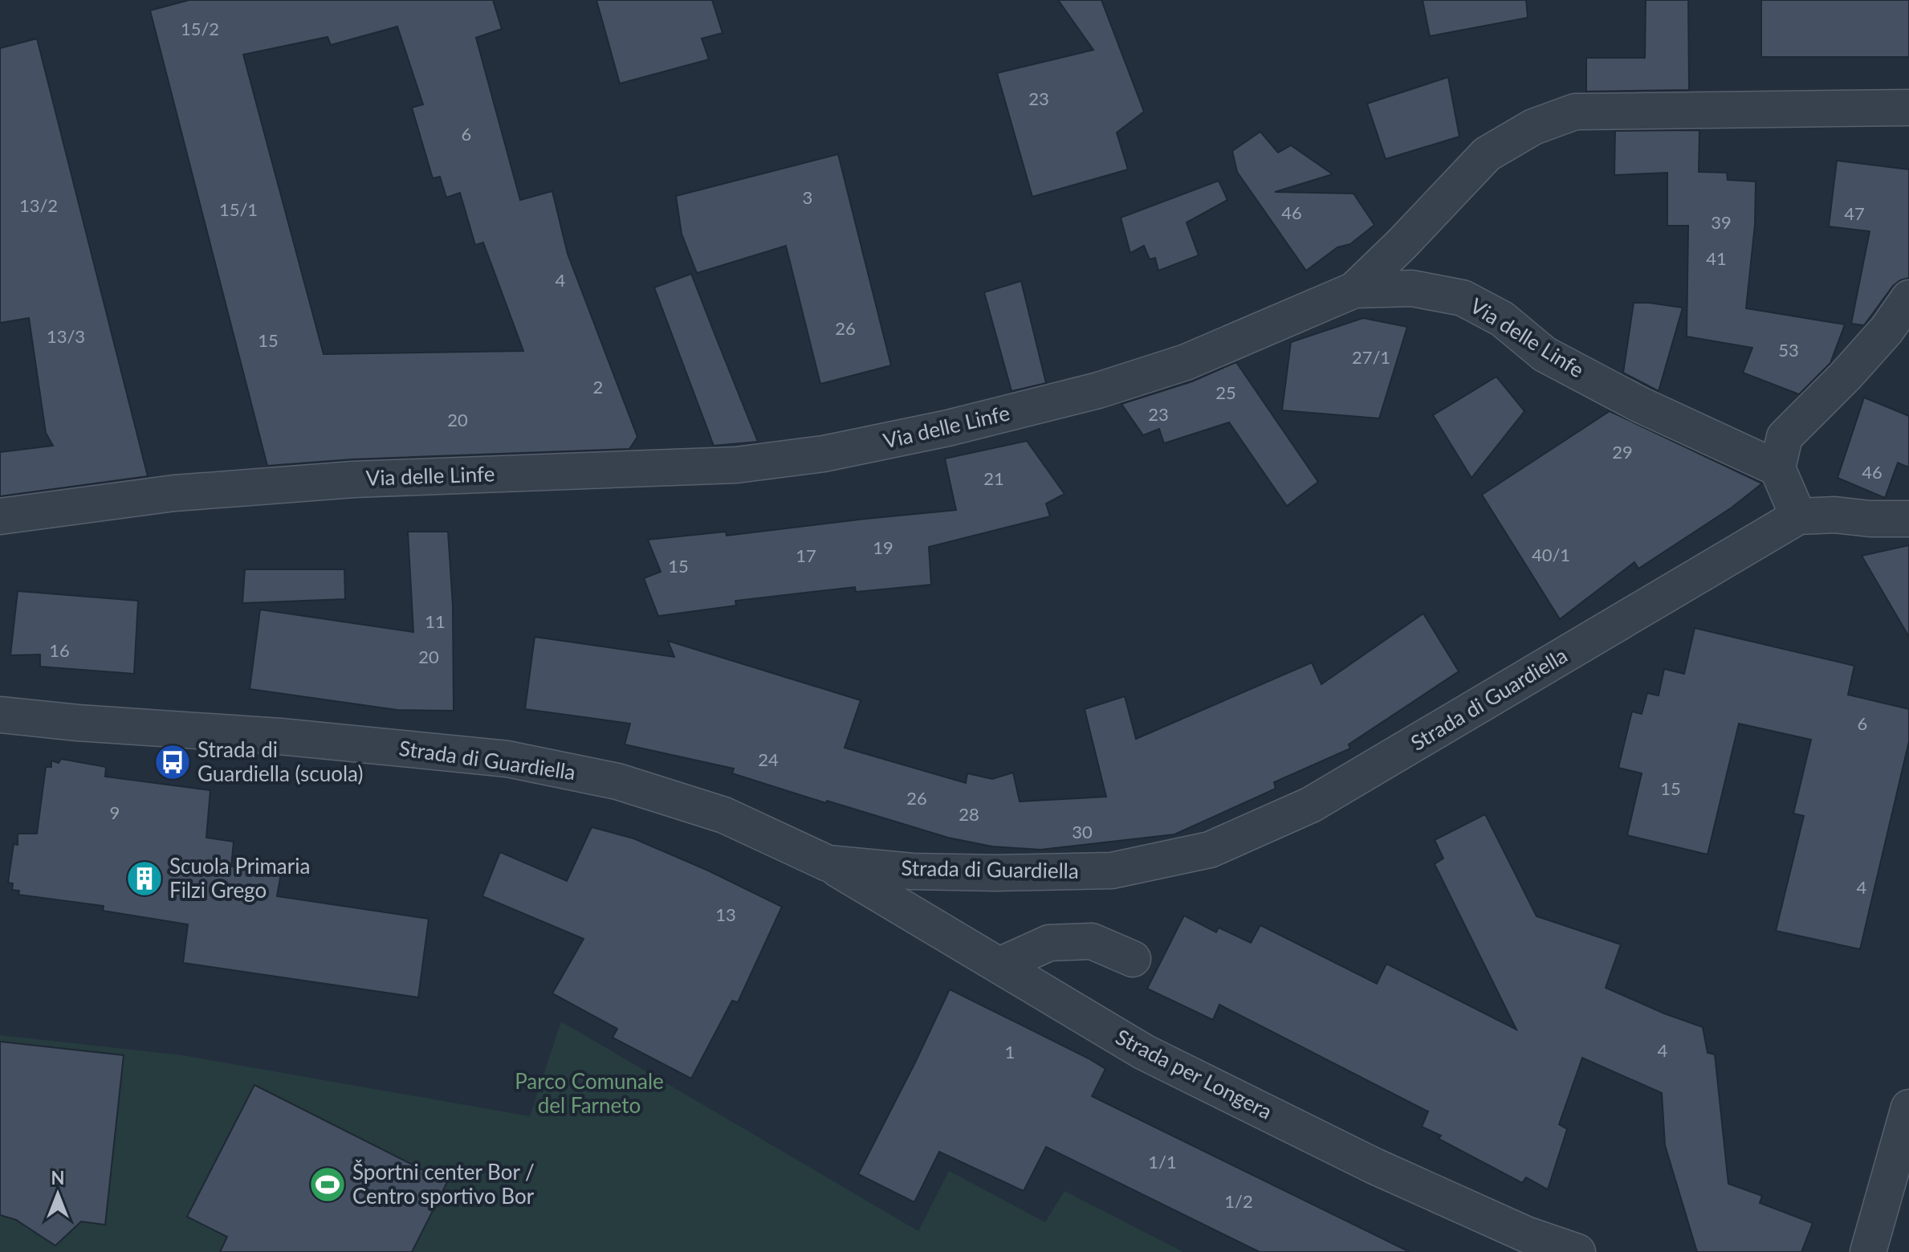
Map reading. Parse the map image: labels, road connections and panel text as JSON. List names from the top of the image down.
{
  "streets": {
    "street": ["Via delle Linfe", "Strada di Guardiella", "Strada per Longera"]
  },
  "crossings": [
    ["Strada di Guardiella", "Strada per Longera"]
  ],
  "parks": ["Parco Comunale del Farneto"],
  "places": {
    "bus stop": ["Strada di Guardiella (scuola)"],
    "building": ["Scuola Primaria Filzi Grego"],
    "sports": ["Športni center Bor / Centro sportivo Bor"]
  },
  "house_numbers": [
    "15/2",
    "23",
    "6",
    "3",
    "13/2",
    "15/1",
    "46",
    "47",
    "39",
    "41",
    "4",
    "26",
    "13/3",
    "15",
    "53",
    "27/1",
    "2",
    "25",
    "23",
    "20",
    "29",
    "46",
    "21",
    "19",
    "40/1",
    "17",
    "15",
    "11",
    "16",
    "20",
    "6",
    "24",
    "15",
    "26",
    "9",
    "28",
    "30",
    "4",
    "13",
    "4",
    "1",
    "1/1",
    "1/2"
  ],
  "north": "top"
}
